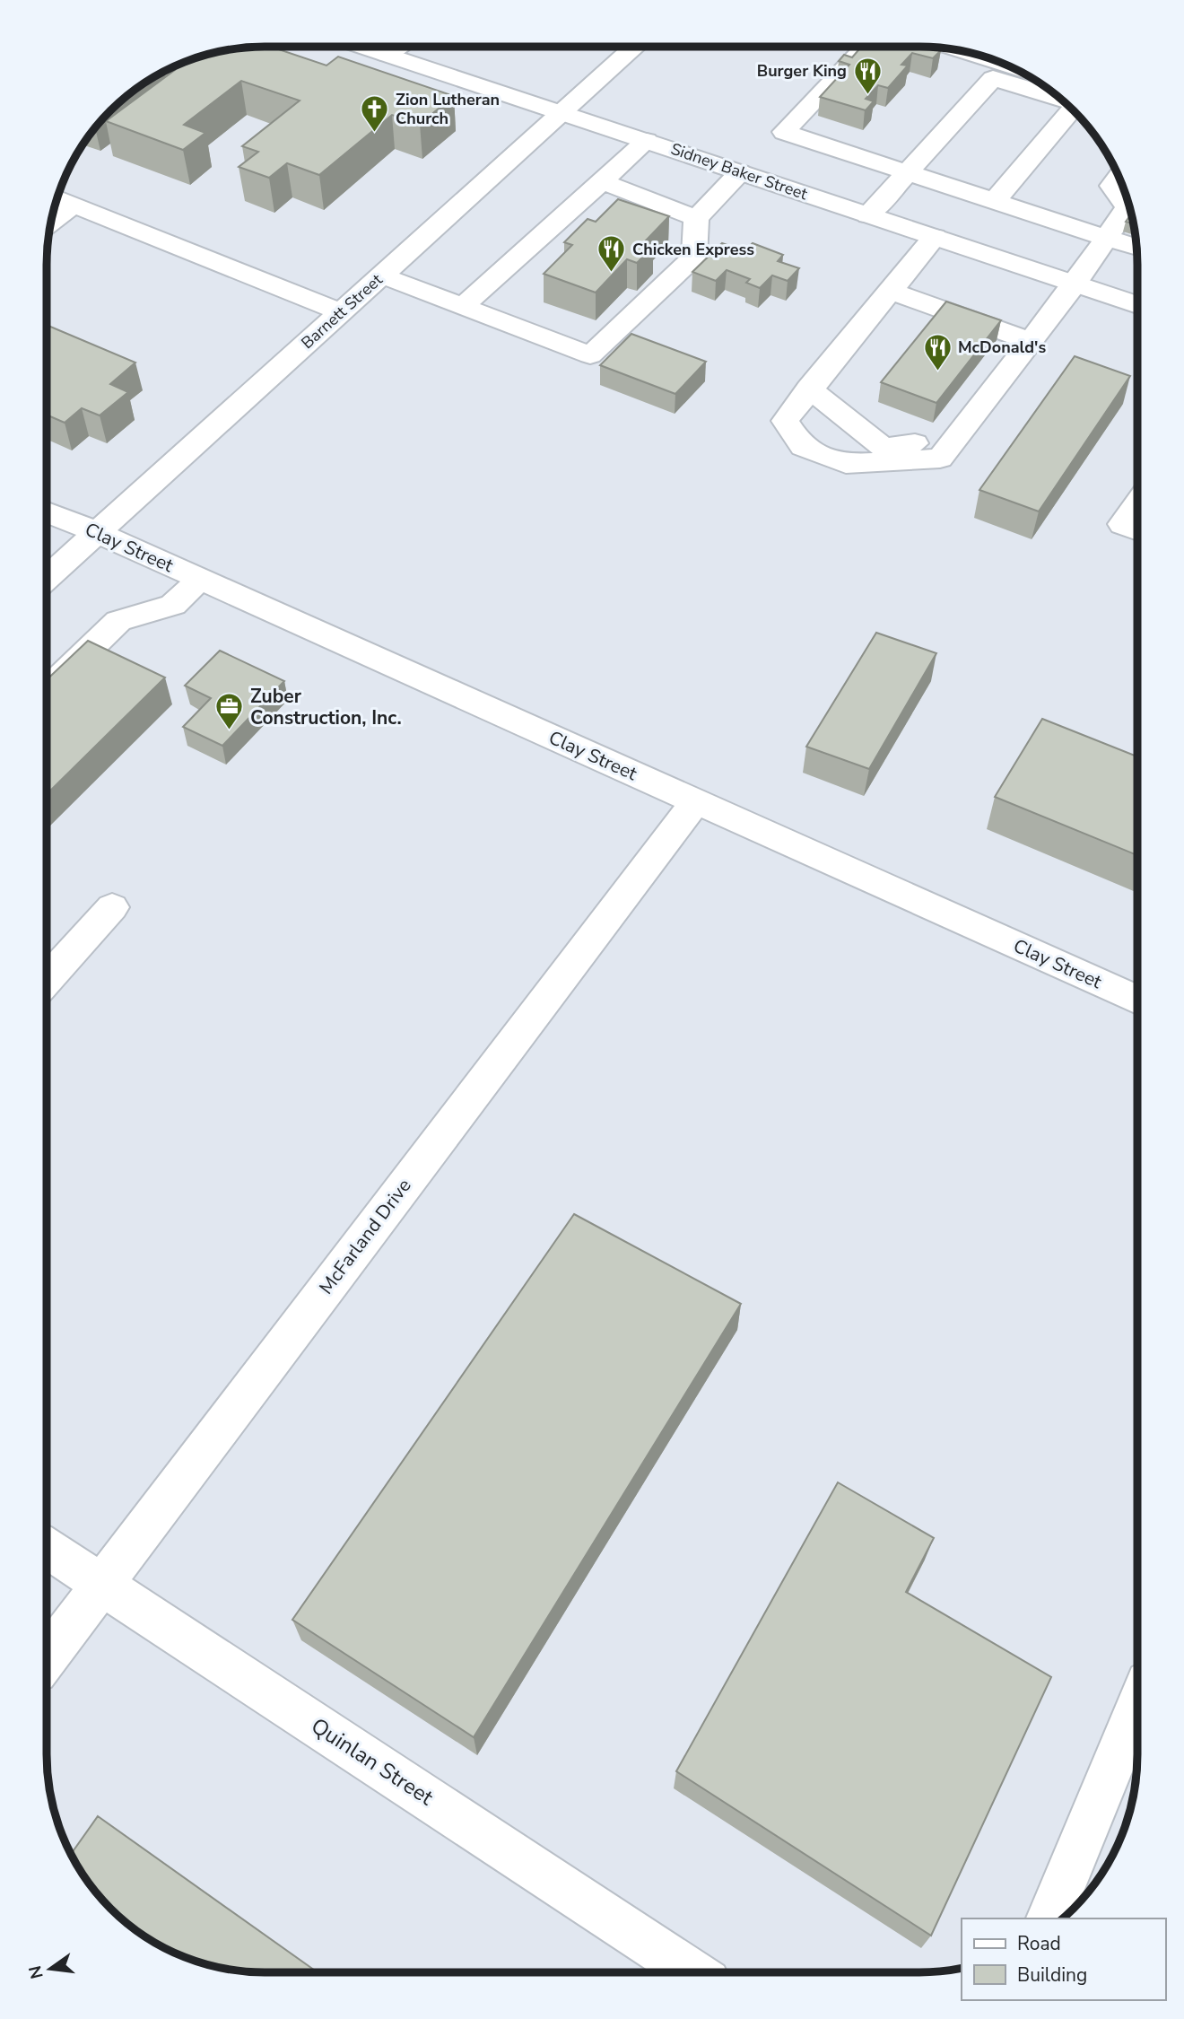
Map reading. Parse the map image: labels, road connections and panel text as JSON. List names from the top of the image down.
{
  "streets": {
    "street": [
      "Sidney Baker Street",
      "Barnett Street",
      "Clay Street",
      "McFarland Drive",
      "Quinlan Street"
    ]
  },
  "crossings": [
    ["Sidney Baker Street", "Barnett Street"],
    ["Barnett Street", "Clay Street"],
    ["Clay Street", "McFarland Drive"],
    ["McFarland Drive", "Quinlan Street"]
  ],
  "places": {
    "restaurant": ["Burger King", "Chicken Express", "McDonald's"],
    "church": ["Zion Lutheran Church"],
    "office": ["Zuber Construction, Inc."]
  },
  "legend": ["Road", "Building"],
  "north": "left"
}
